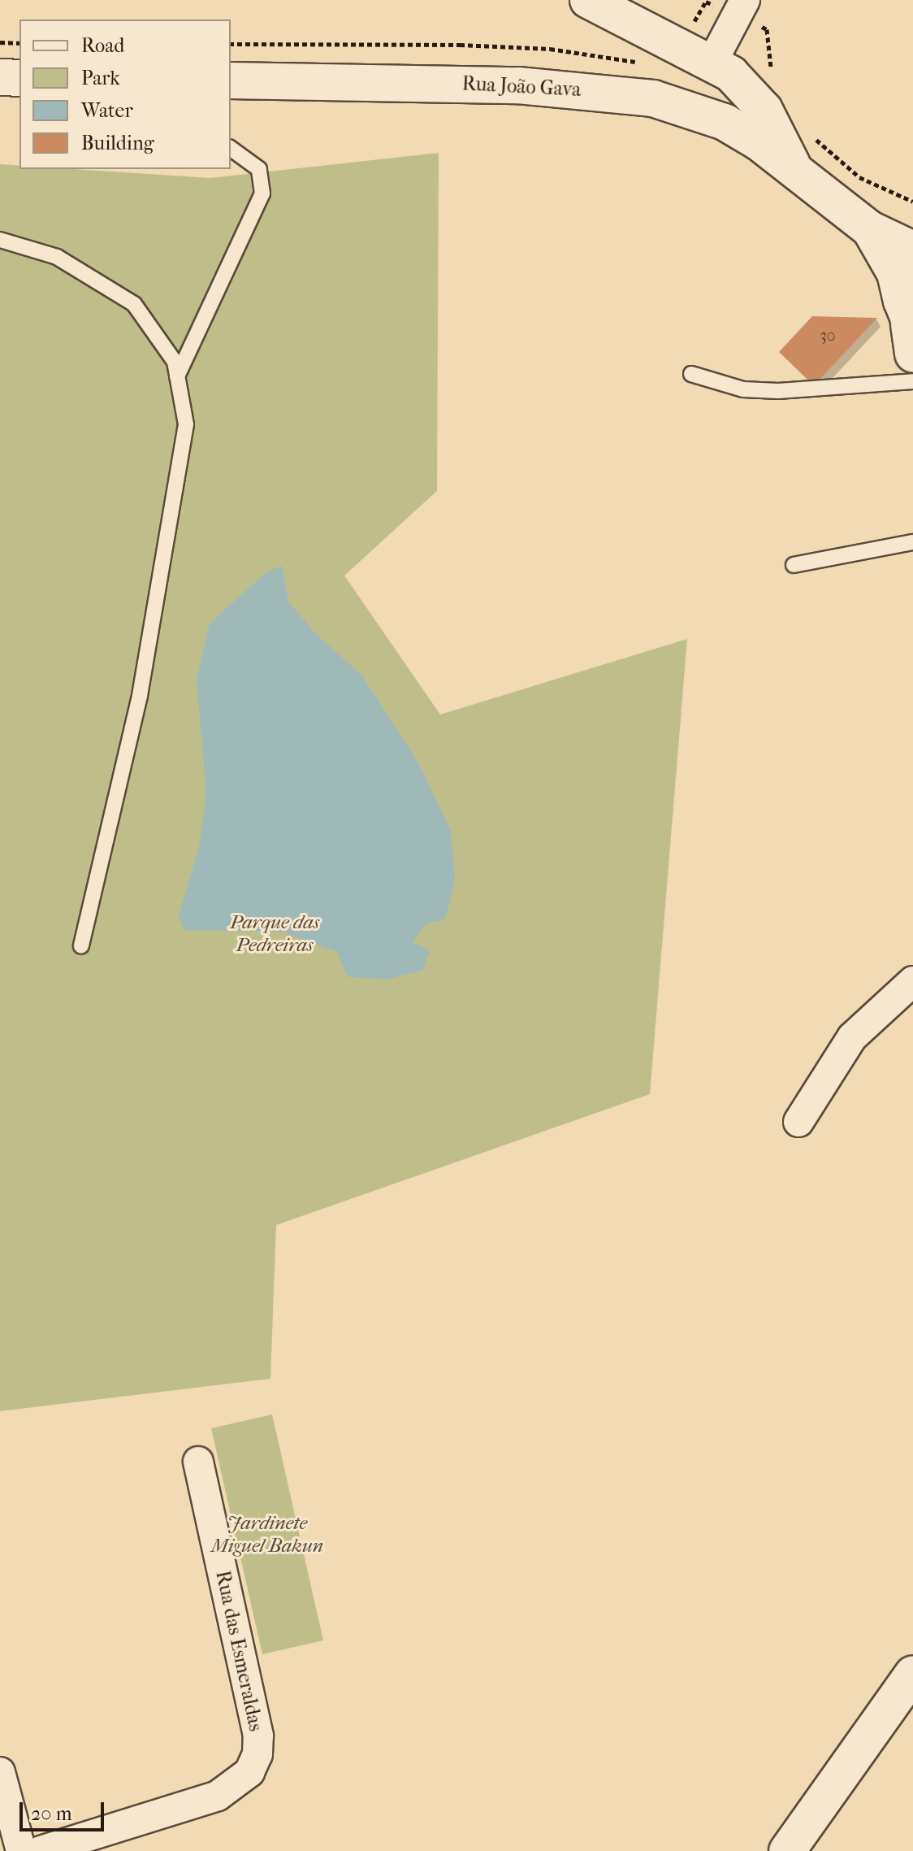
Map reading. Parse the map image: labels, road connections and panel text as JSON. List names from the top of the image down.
{
  "streets": {
    "main road": ["Rua João Gava"],
    "street": ["Rua das Esmeraldas"]
  },
  "parks": ["Parque das Pedreiras", "Jardinete Miguel Bakun"],
  "house_numbers": ["30"],
  "legend": [
    "Road",
    "Park",
    "Water",
    "Building"
  ],
  "scale_bar": "20 m"
}
